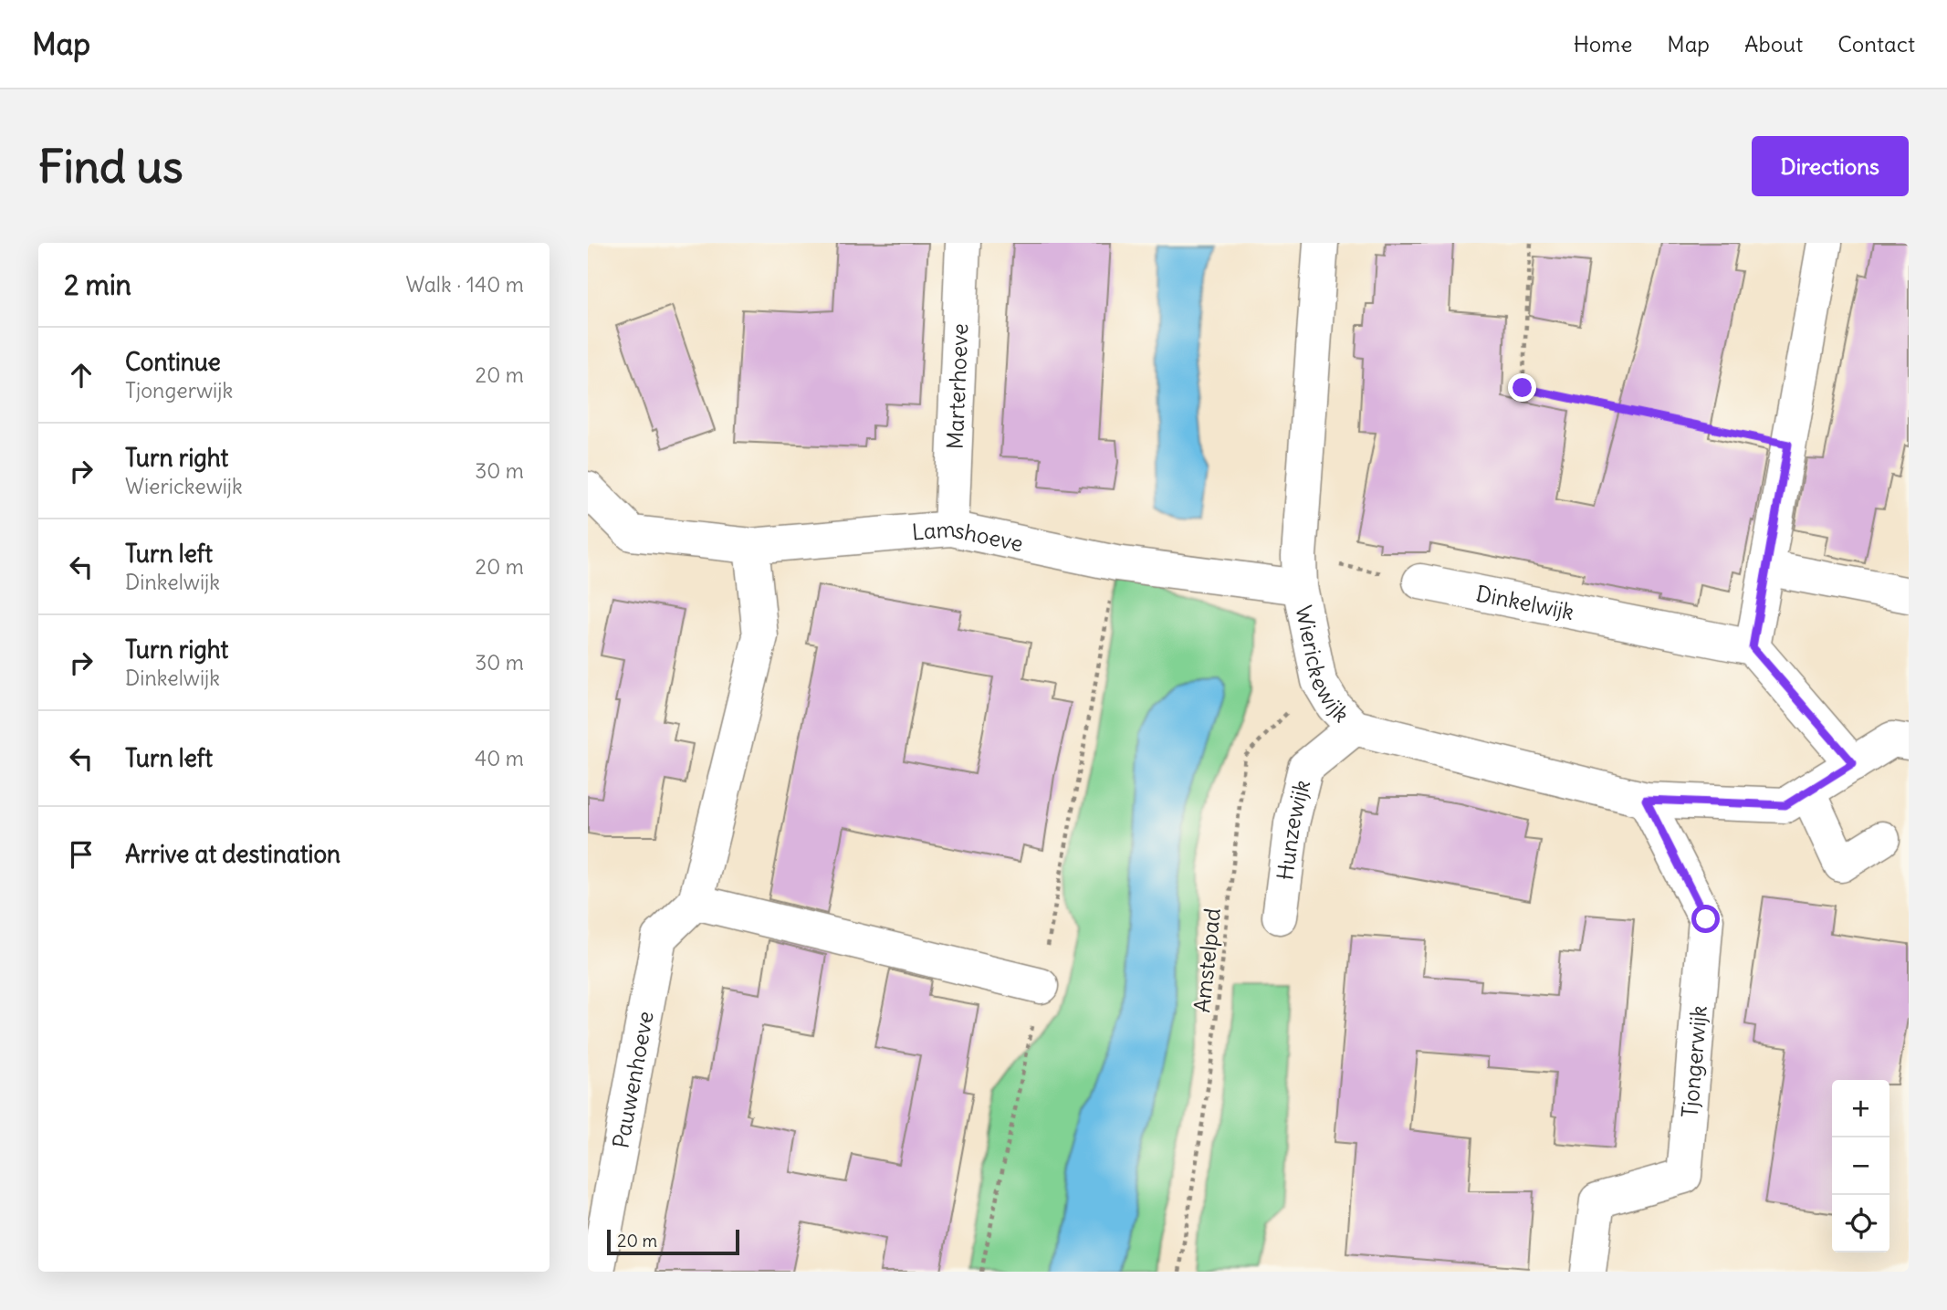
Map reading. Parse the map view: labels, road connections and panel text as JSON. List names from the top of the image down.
{
  "streets": {
    "street": [
      "Marterhoeve",
      "Lamshoeve",
      "Dinkelwijk",
      "Wierickewijk",
      "Hunzewijk",
      "Tjongerwijk",
      "Pauwenhoeve"
    ],
    "path": ["Amstelpad"]
  },
  "crossings": [
    ["Marterhoeve", "Lamshoeve"],
    ["Lamshoeve", "Wierickewijk"],
    ["Wierickewijk", "Hunzewijk"],
    ["Wierickewijk", "Amstelpad"],
    ["Wierickewijk", "Tjongerwijk"]
  ],
  "scale_bar": "20 m",
  "page": {
    "header": "Map",
    "nav": [
      "Home",
      "Map",
      "About",
      "Contact"
    ],
    "buttons": "Directions",
    "title": "Find us",
    "heading": ["2 min", "Walk · 140 m"],
    "list": [
      ["Continue", "Tjongerwijk", "20 m"],
      ["Turn right", "Wierickewijk", "30 m"],
      ["Turn left", "Dinkelwijk", "20 m"],
      ["Turn right", "Dinkelwijk", "30 m"],
      ["Turn left", "40 m"],
      "Arrive at destination"
    ],
    "map_buttons": ["+", "−"],
    "scale": "20 m"
  }
}
